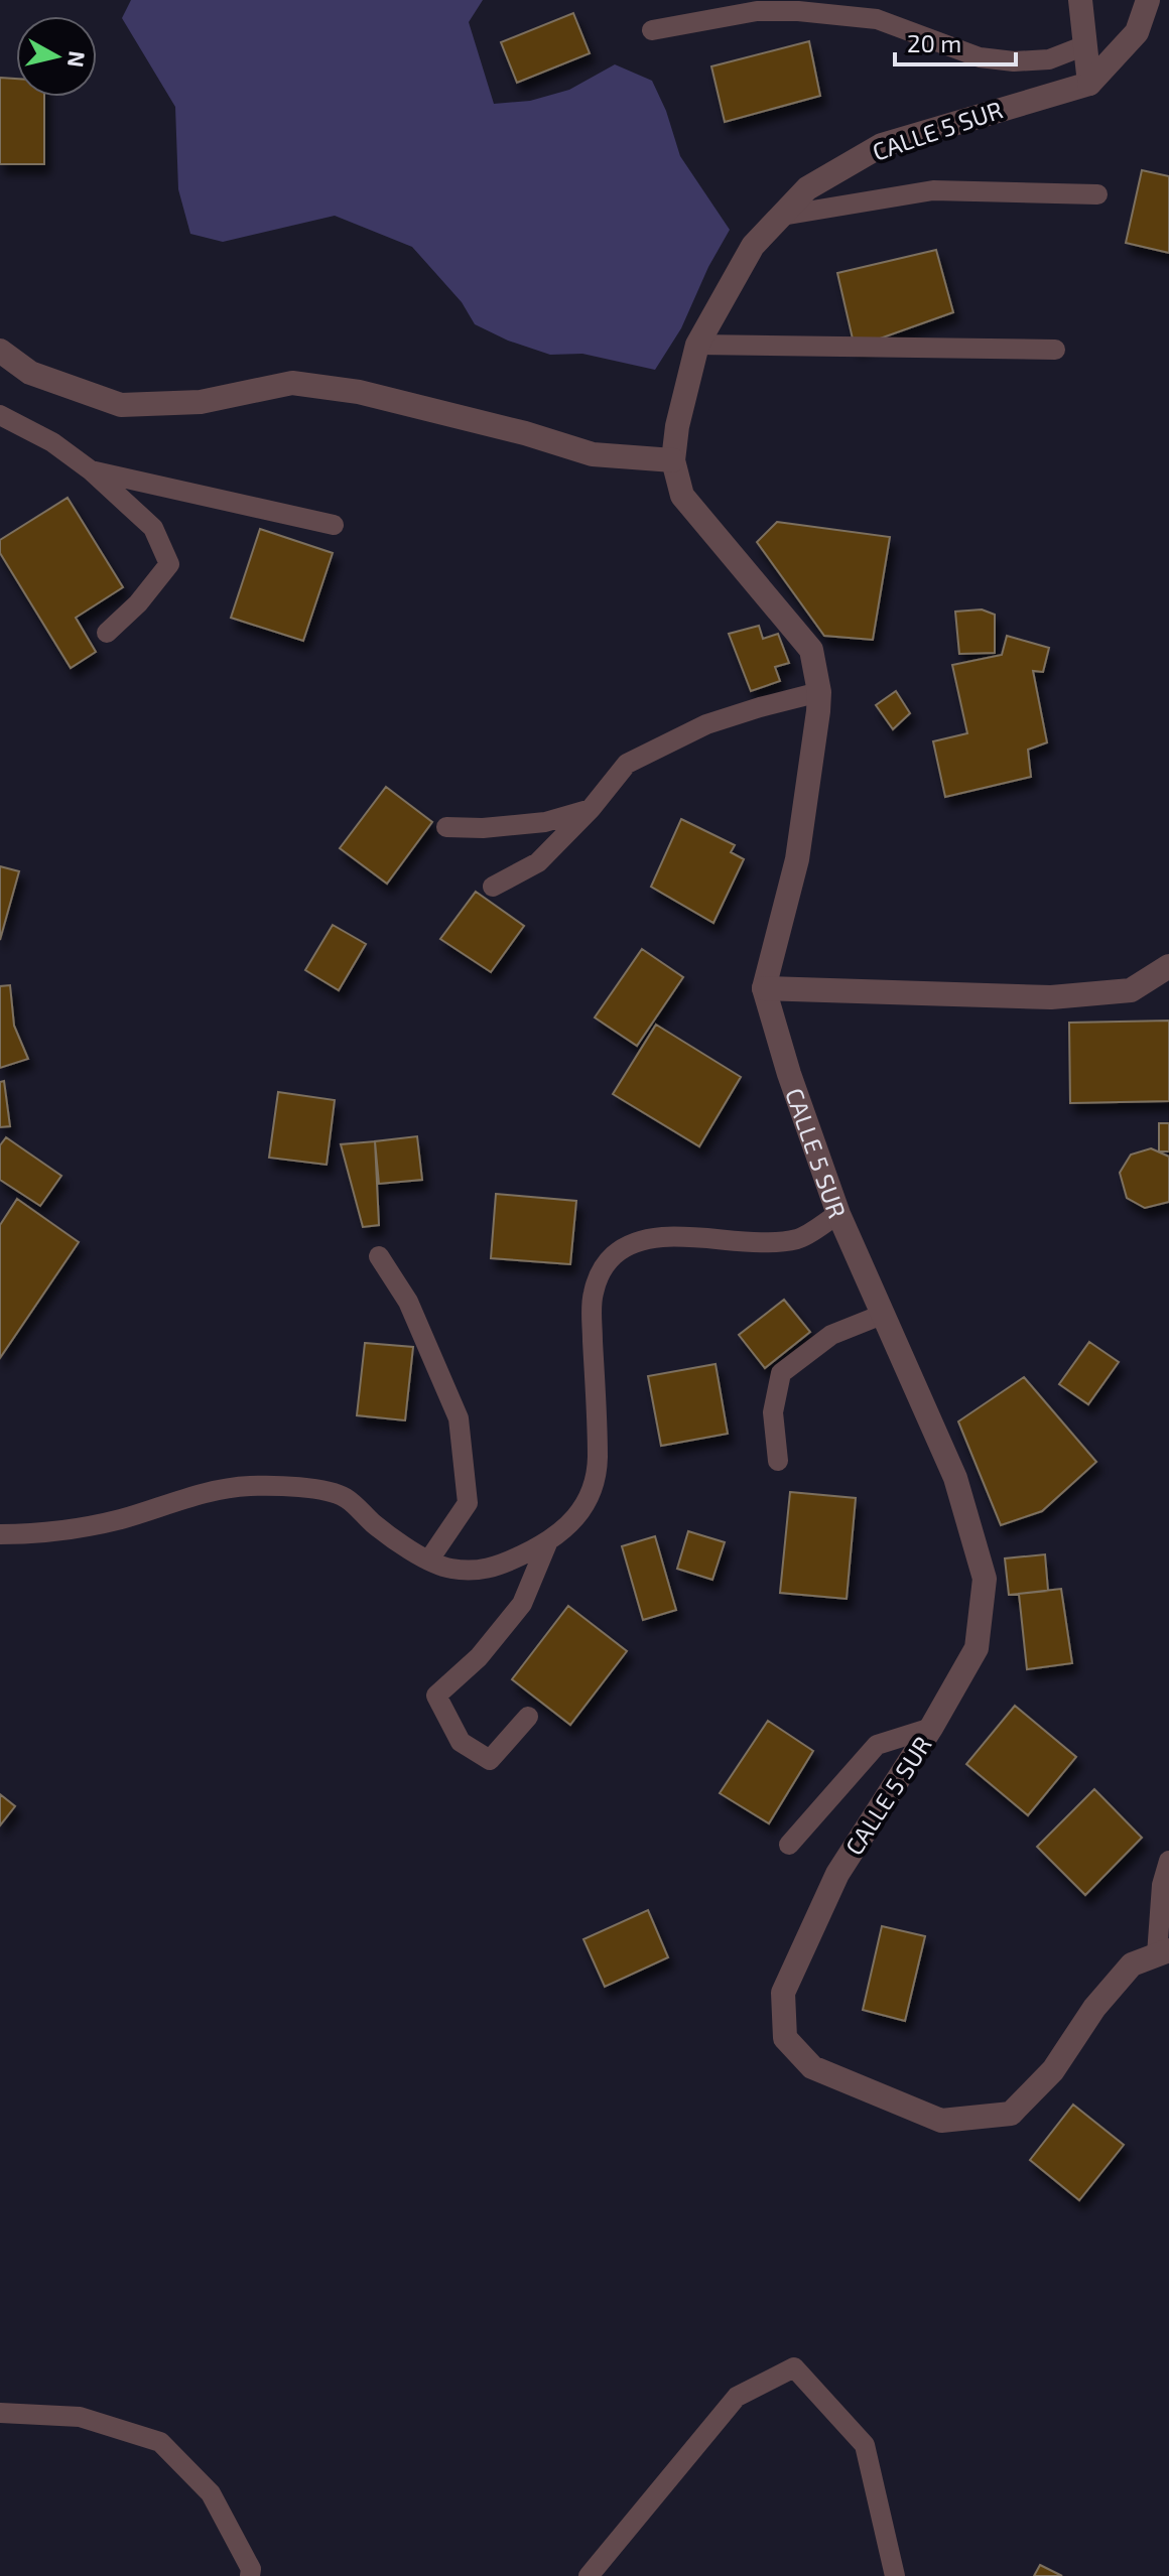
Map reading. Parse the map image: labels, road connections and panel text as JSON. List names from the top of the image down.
{
  "streets": {
    "street": ["CALLE 5 SUR"]
  },
  "scale_bar": "20 m",
  "north": "right"
}
